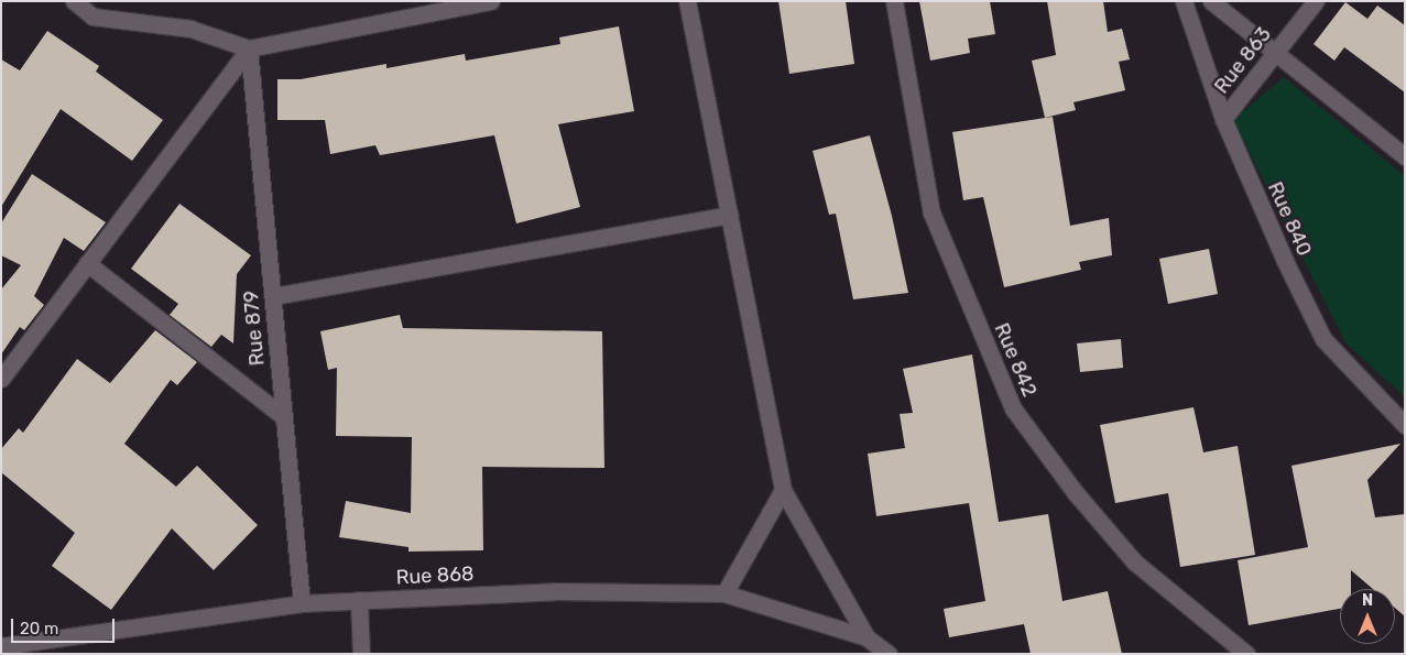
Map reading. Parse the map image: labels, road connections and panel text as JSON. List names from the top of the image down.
{
  "streets": {
    "street": [
      "Rue 863",
      "Rue 840",
      "Rue 879",
      "Rue 842",
      "Rue 868"
    ]
  },
  "crossings": [
    ["Rue 863", "Rue 840"],
    ["Rue 879", "Rue 868"]
  ],
  "scale_bar": "20 m",
  "north": "top"
}
